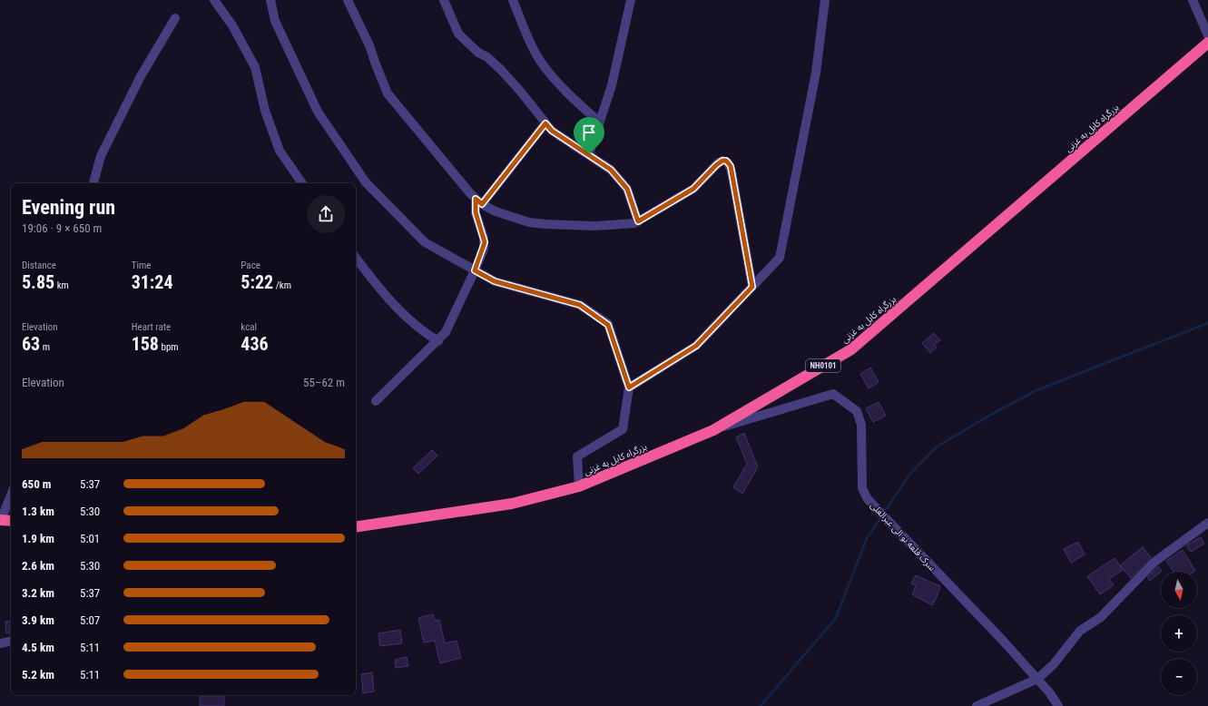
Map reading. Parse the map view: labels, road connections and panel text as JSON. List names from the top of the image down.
{
  "streets": {
    "highway": ["بزرگراه کابل به غزنی", "NH0101"],
    "street": ["سرک قلعه نو الی عبرالعلی"]
  },
  "crossings": [
    ["بزرگراه کابل به غزنی", "سرک قلعه نو الی عبرالعلی"]
  ],
  "north": "bottom",
  "page": {
    "heading": ["Evening run", "19:06 · 9 × 650 m"],
    "stats": [
      ["Distance", "5.85 km"],
      ["Time", "31:24"],
      ["Pace", "5:22 /km"],
      ["Elevation", "63 m"],
      ["Heart rate", "158 bpm"],
      ["kcal", "436"]
    ],
    "chart": ["Elevation", "55–62 m"],
    "list": [
      {
        "name": "650 m",
        "note": "5:37"
      },
      {
        "name": "1.3 km",
        "note": "5:30"
      },
      {
        "name": "1.9 km",
        "note": "5:01"
      },
      {
        "name": "2.6 km",
        "note": "5:30"
      },
      {
        "name": "3.2 km",
        "note": "5:37"
      },
      {
        "name": "3.9 km",
        "note": "5:07"
      },
      {
        "name": "4.5 km",
        "note": "5:11"
      },
      {
        "name": "5.2 km",
        "note": "5:11"
      }
    ],
    "map_buttons": ["+", "−"]
  }
}
